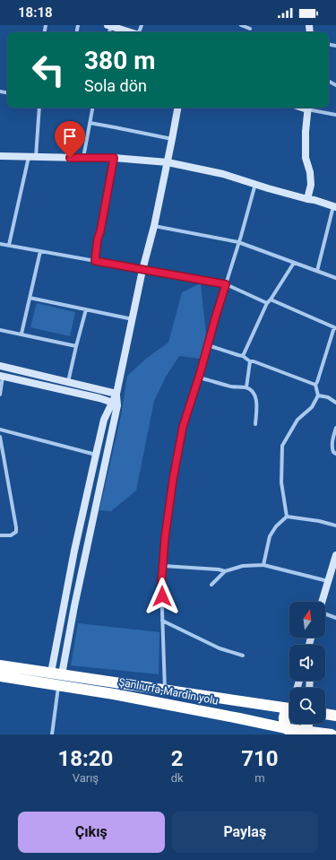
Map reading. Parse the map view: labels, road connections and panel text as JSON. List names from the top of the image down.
{
  "streets": {
    "highway": ["Şanlıurfa-Mardin yolu"]
  },
  "north": "top",
  "page": {
    "status": "18:18",
    "turn": ["380 m", "Sola dön"],
    "eta": [
      "18:20",
      "Varış",
      "2",
      "dk",
      "710",
      "m"
    ],
    "buttons": ["Çıkış", "Paylaş"]
  }
}
